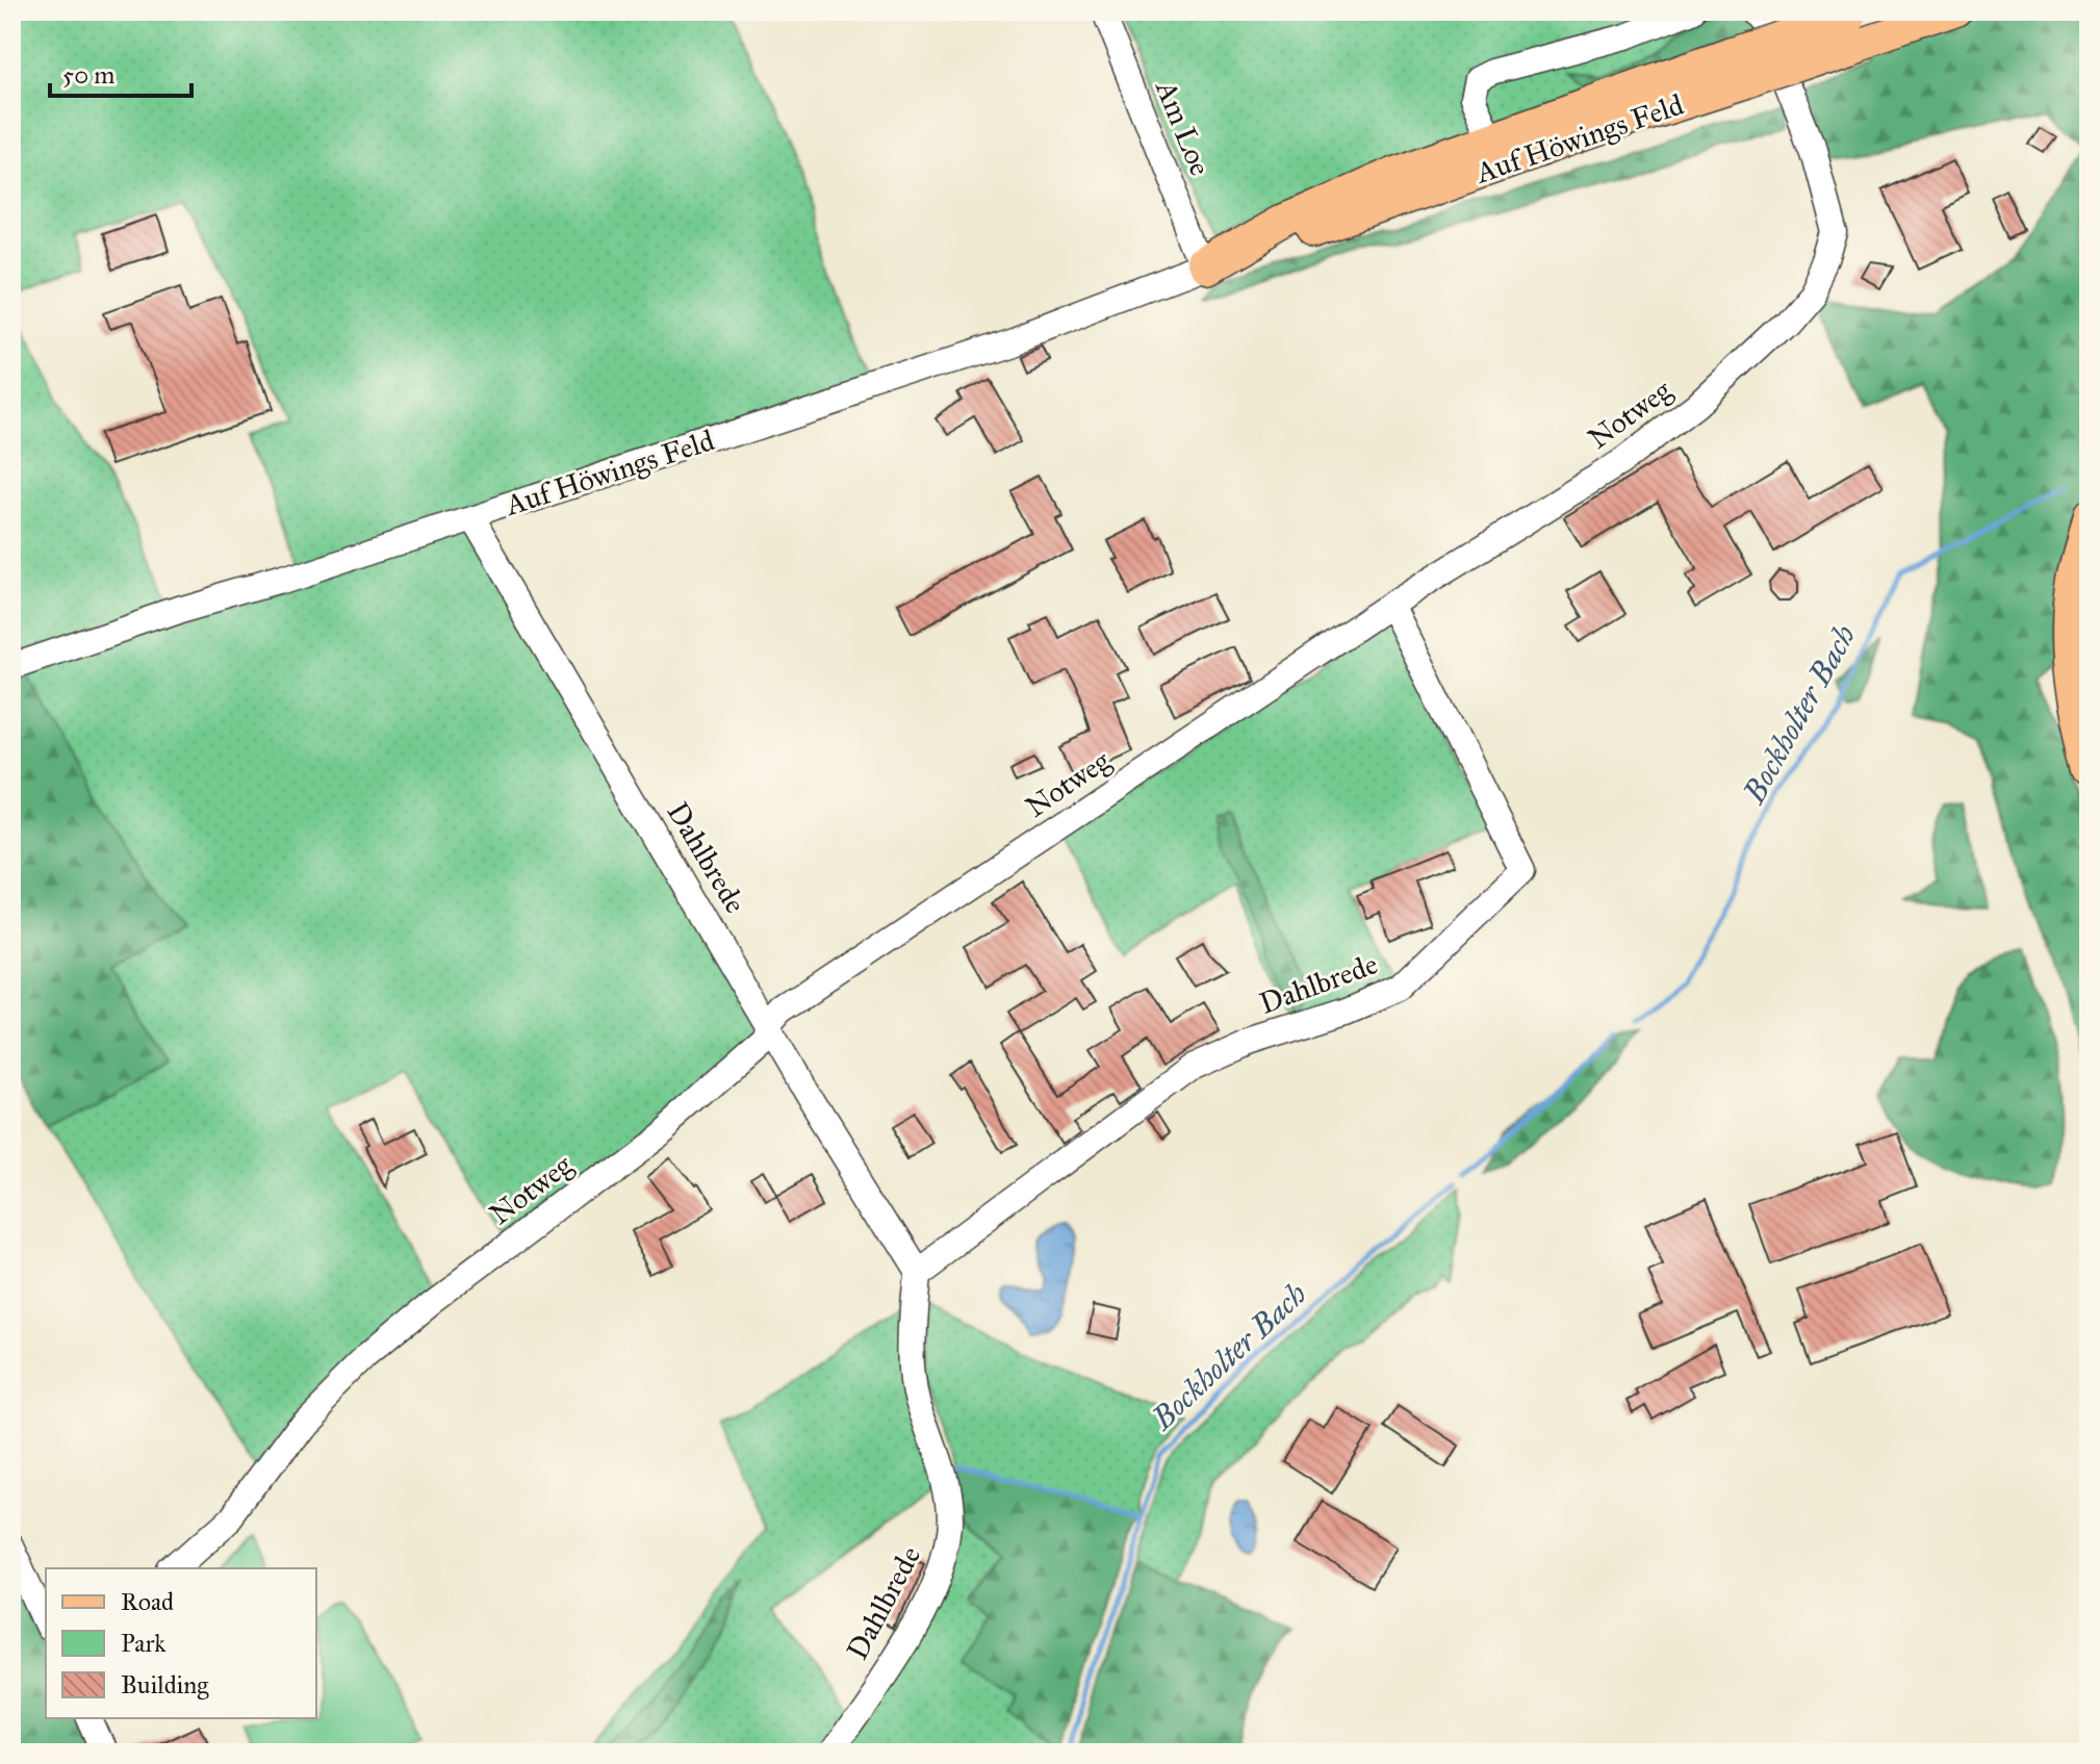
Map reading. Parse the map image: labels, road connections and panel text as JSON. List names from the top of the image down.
{
  "streets": {
    "main road": ["Auf Höwings Feld"],
    "street": ["Am Loe", "Notweg", "Dahlbrede"]
  },
  "crossings": [
    ["Am Loe", "Auf Höwings Feld"],
    ["Auf Höwings Feld", "Dahlbrede"],
    ["Notweg", "Dahlbrede"]
  ],
  "water": ["Bockholter Bach"],
  "legend": ["Road", "Park", "Building"],
  "scale_bar": "50 m"
}
